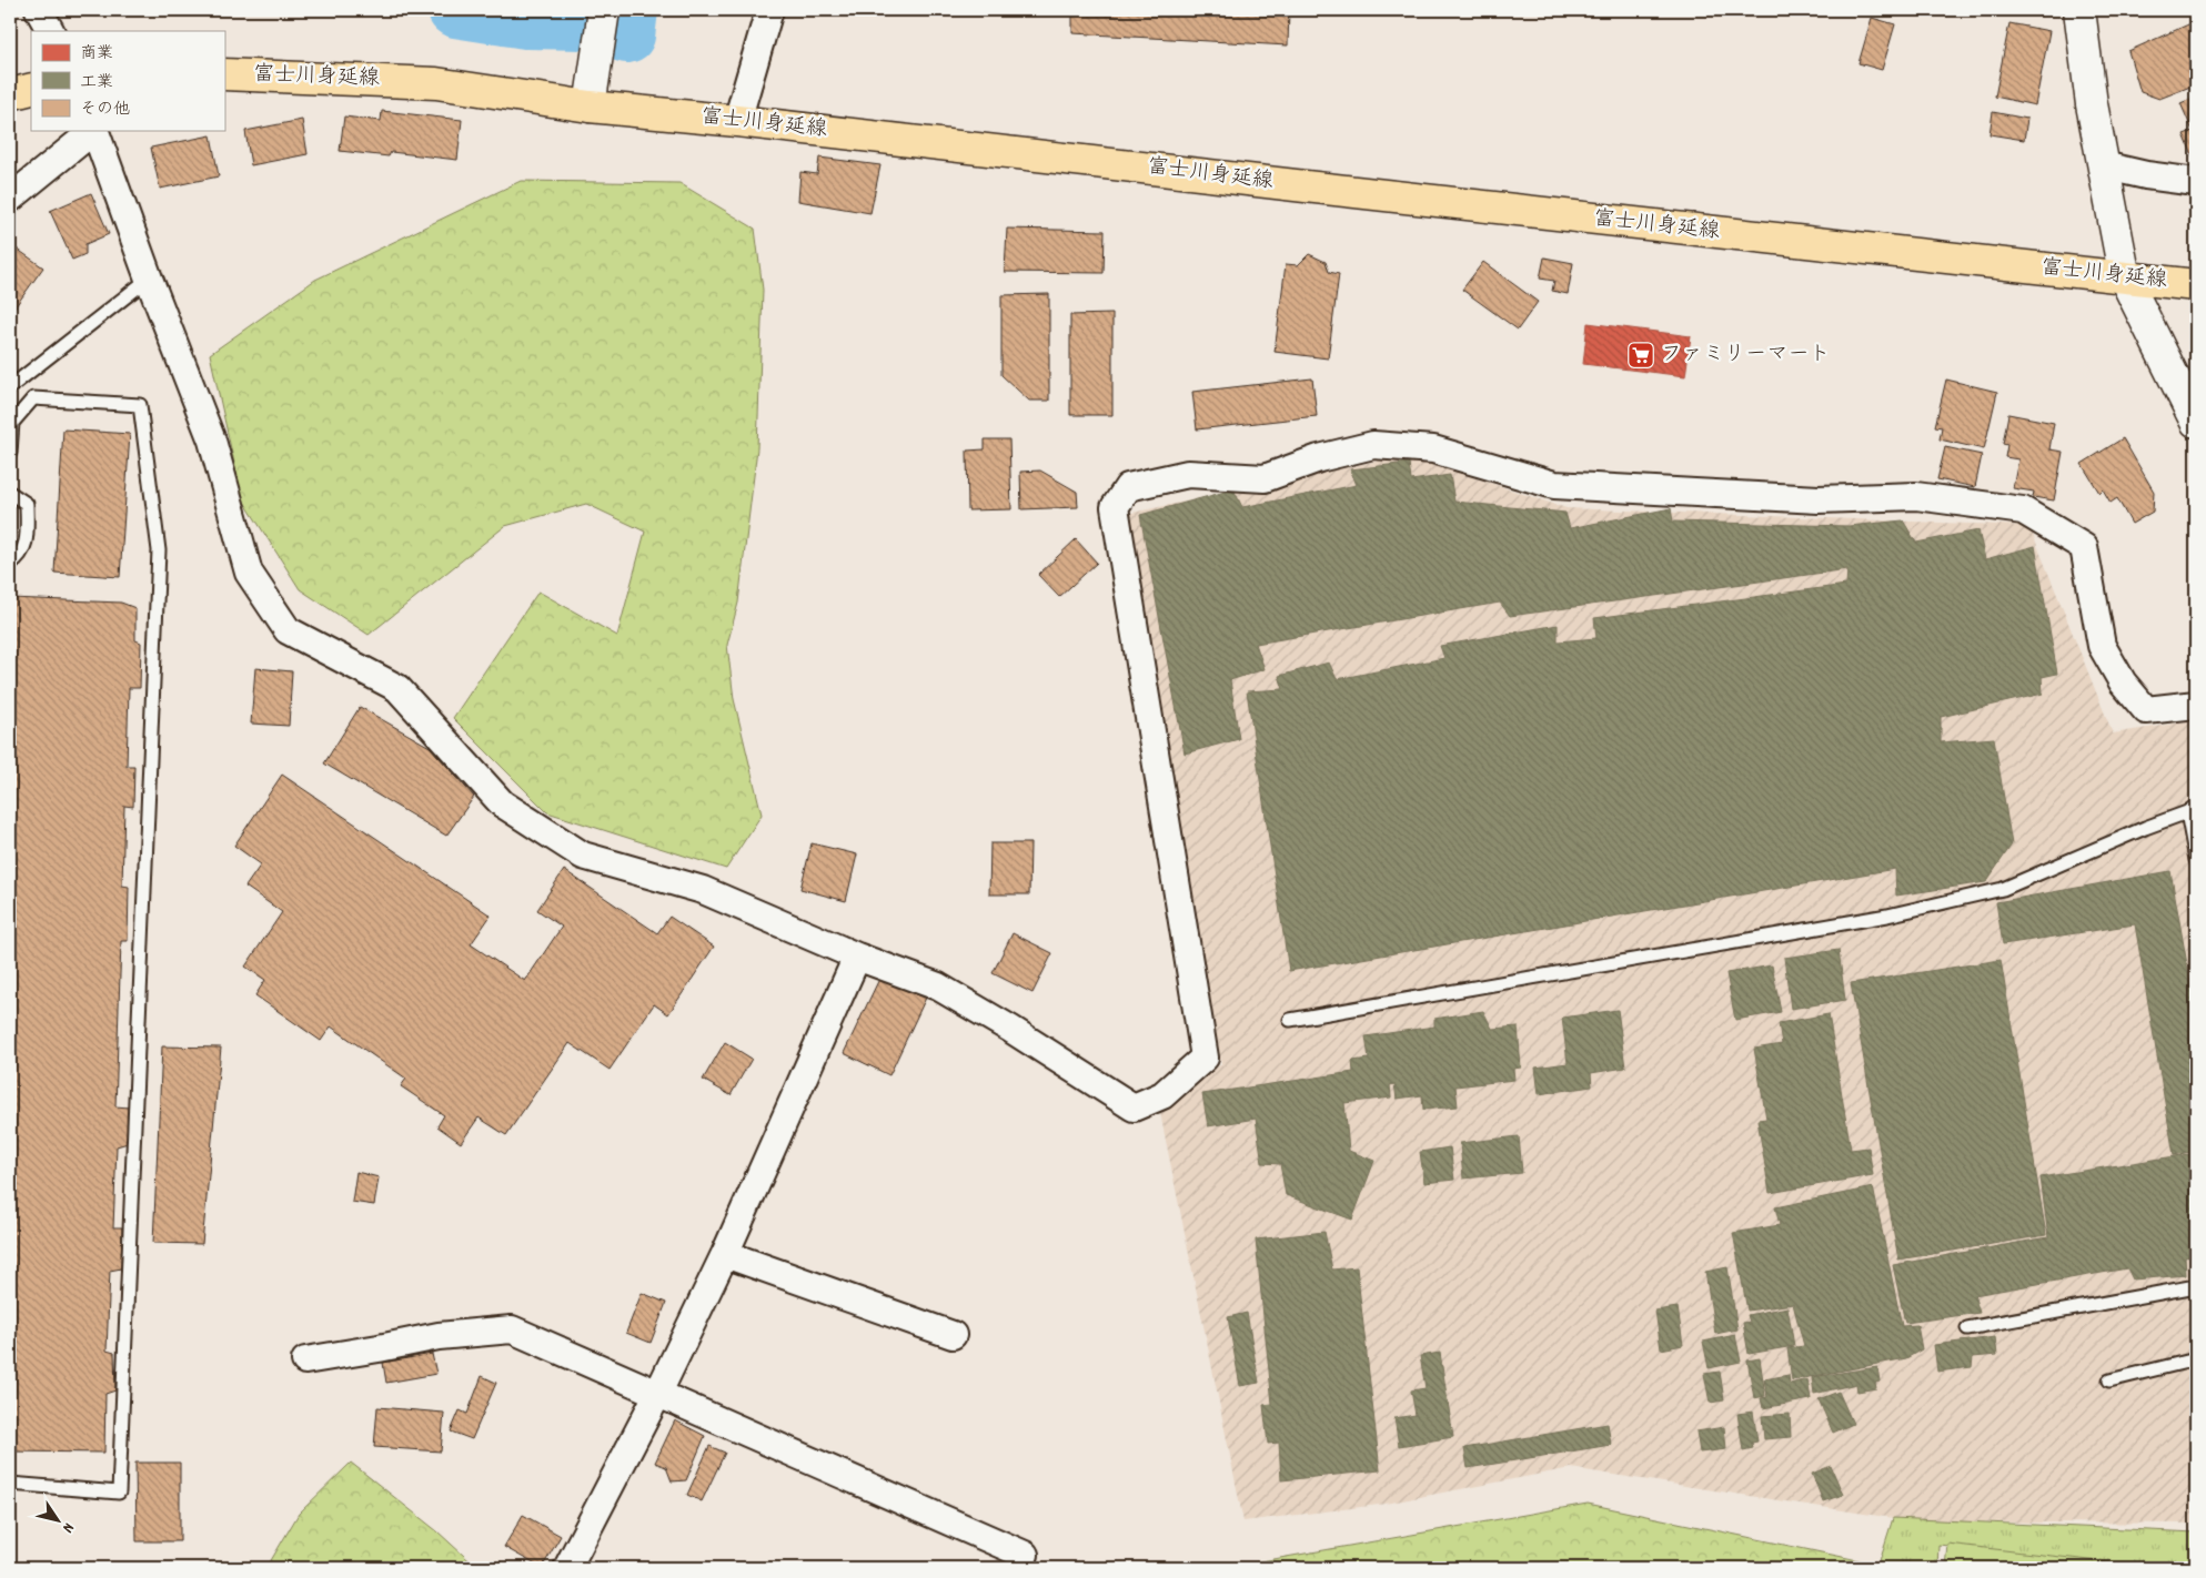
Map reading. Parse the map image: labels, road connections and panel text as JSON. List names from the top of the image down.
{
  "streets": {
    "main road": ["富士川身延線"]
  },
  "places": {
    "supermarket": ["ファミリーマート"]
  },
  "legend": ["商業", "工業", "その他"],
  "north": "bottom right"
}
